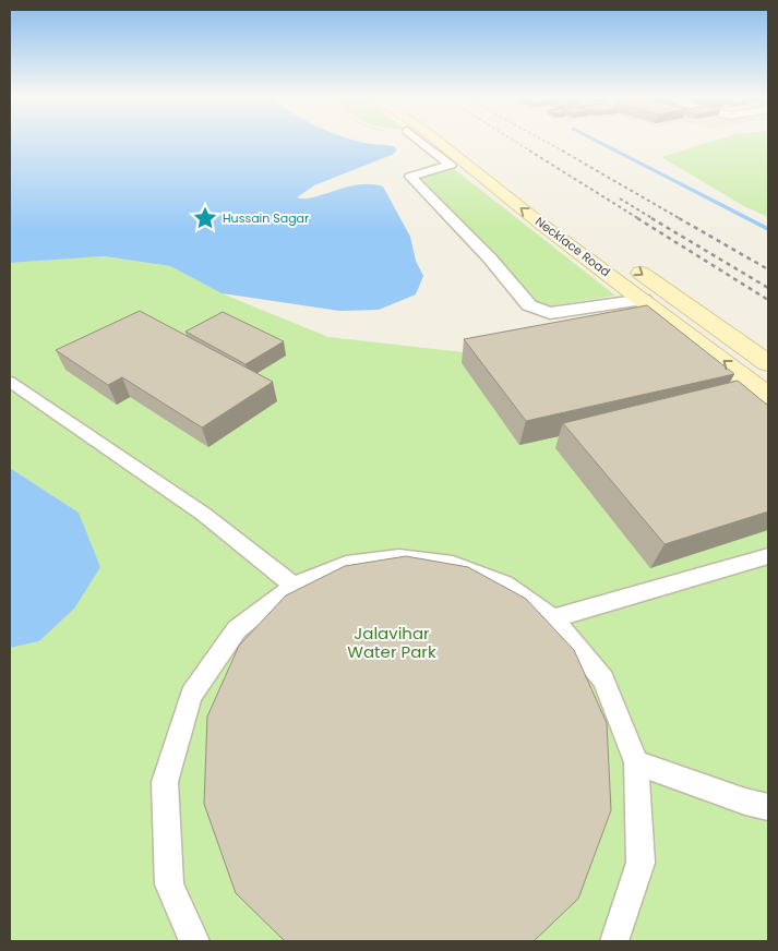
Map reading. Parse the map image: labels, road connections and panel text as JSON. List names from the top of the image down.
{
  "streets": {
    "main road": ["Necklace Road"]
  },
  "parks": ["Jalavihar Water Park"],
  "places": {
    "place": ["Hussain Sagar"]
  }
}
